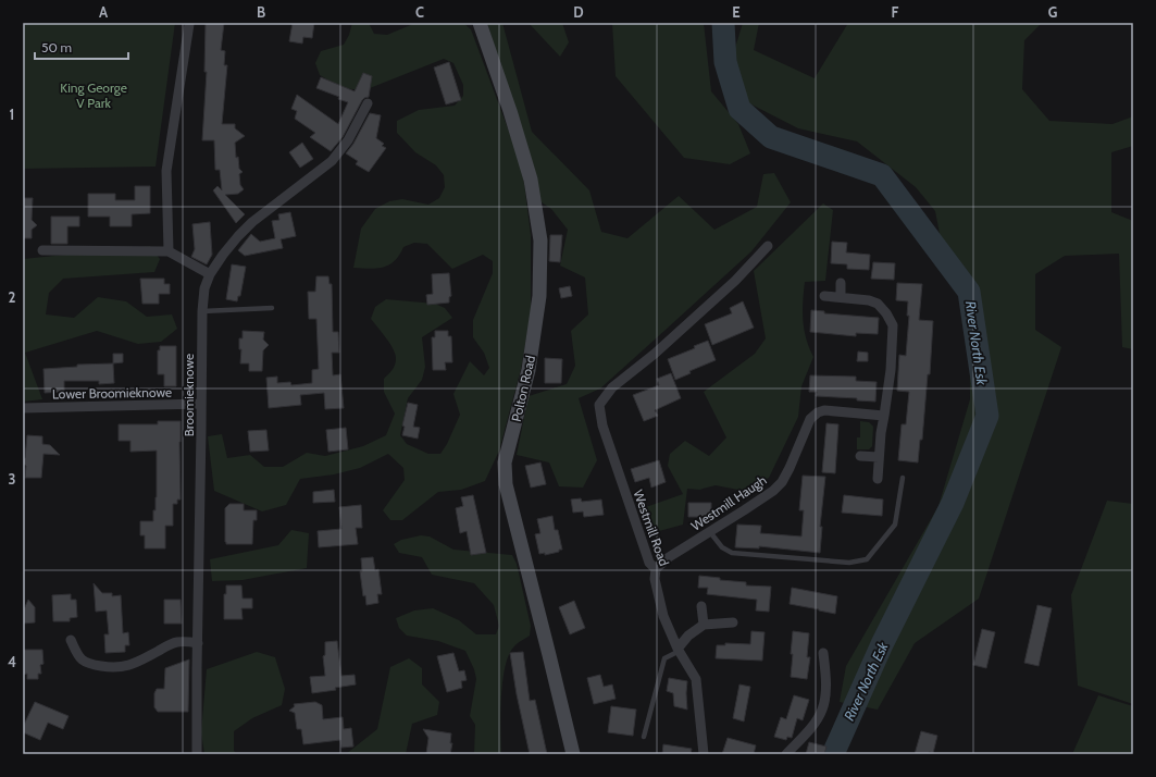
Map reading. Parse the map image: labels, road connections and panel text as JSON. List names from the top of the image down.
{
  "streets": {
    "street": [
      "Polton Road",
      "Lower Broomieknowe",
      "Broomieknowe",
      "Westmill Haugh",
      "Westmill Road"
    ]
  },
  "crossings": [
    ["Lower Broomieknowe", "Broomieknowe"],
    ["Westmill Haugh", "Westmill Road"]
  ],
  "water": ["River North Esk"],
  "parks": ["King George V Park"],
  "scale_bar": "50 m",
  "grid": {
    "columns": [
      "A",
      "B",
      "C",
      "D",
      "E",
      "F",
      "G"
    ],
    "rows": [
      "1",
      "2",
      "3",
      "4"
    ]
  }
}
